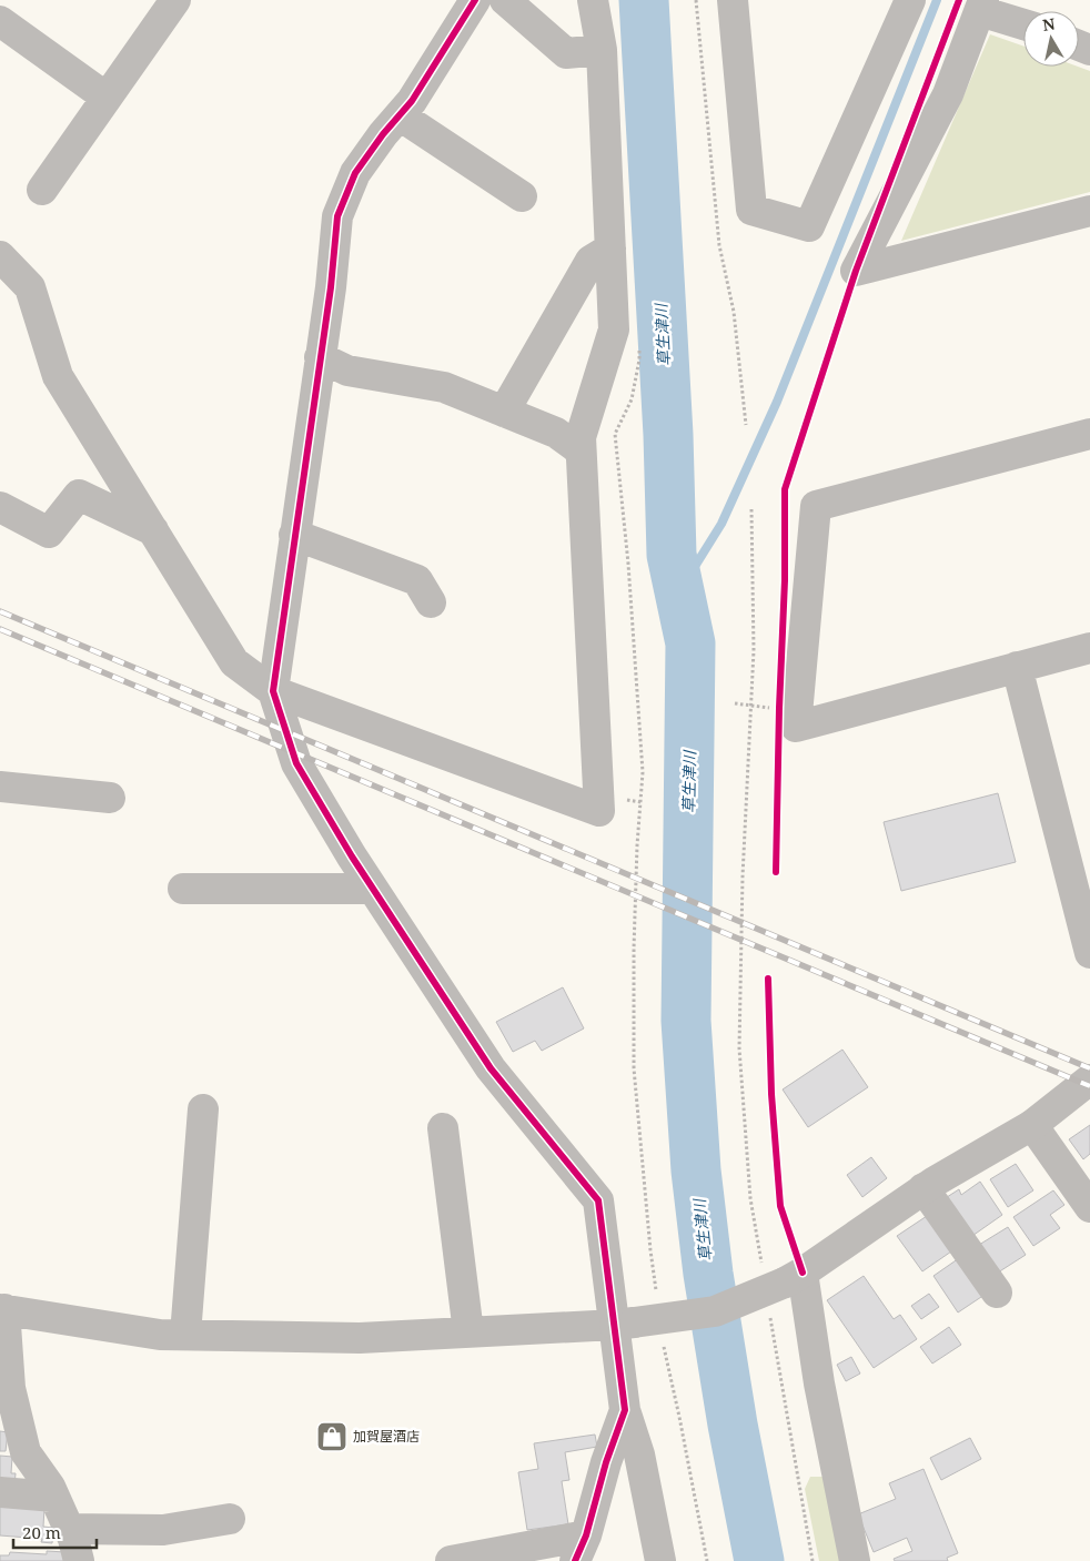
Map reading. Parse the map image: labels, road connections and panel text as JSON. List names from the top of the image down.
{
  "water": ["草生津川"],
  "places": {
    "shop": ["加賀屋酒店"]
  },
  "scale_bar": "20 m",
  "north": "top"
}
